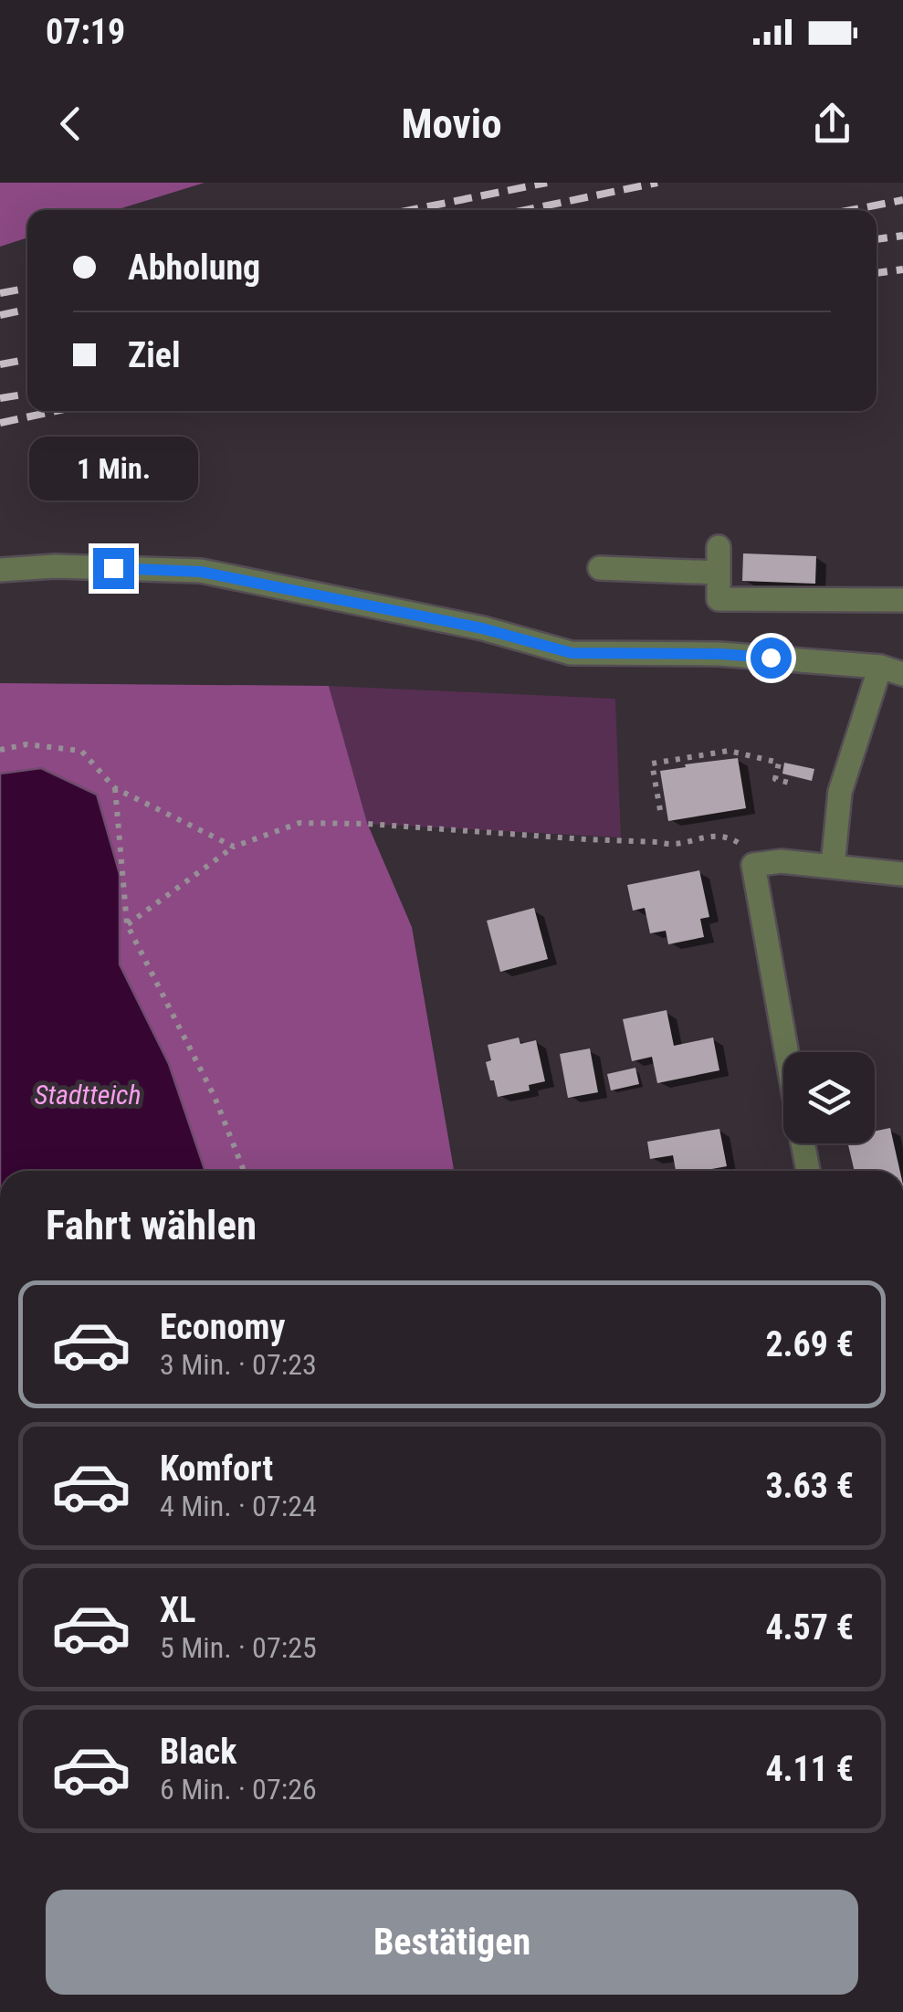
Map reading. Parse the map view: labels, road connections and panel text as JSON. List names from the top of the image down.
{
  "water": ["Stadtteich"],
  "page": {
    "status": "07:19",
    "header": "Movio",
    "banner": ["Abholung", "Ziel"],
    "bubble": "1 Min.",
    "heading": "Fahrt wählen",
    "list": [
      {
        "name": "Economy",
        "note": "3 Min. · 07:23",
        "value": "2.69 €"
      },
      {
        "name": "Komfort",
        "note": "4 Min. · 07:24",
        "value": "3.63 €"
      },
      {
        "name": "XL",
        "note": "5 Min. · 07:25",
        "value": "4.57 €"
      },
      {
        "name": "Black",
        "note": "6 Min. · 07:26",
        "value": "4.11 €"
      }
    ],
    "buttons": "Bestätigen"
  }
}
